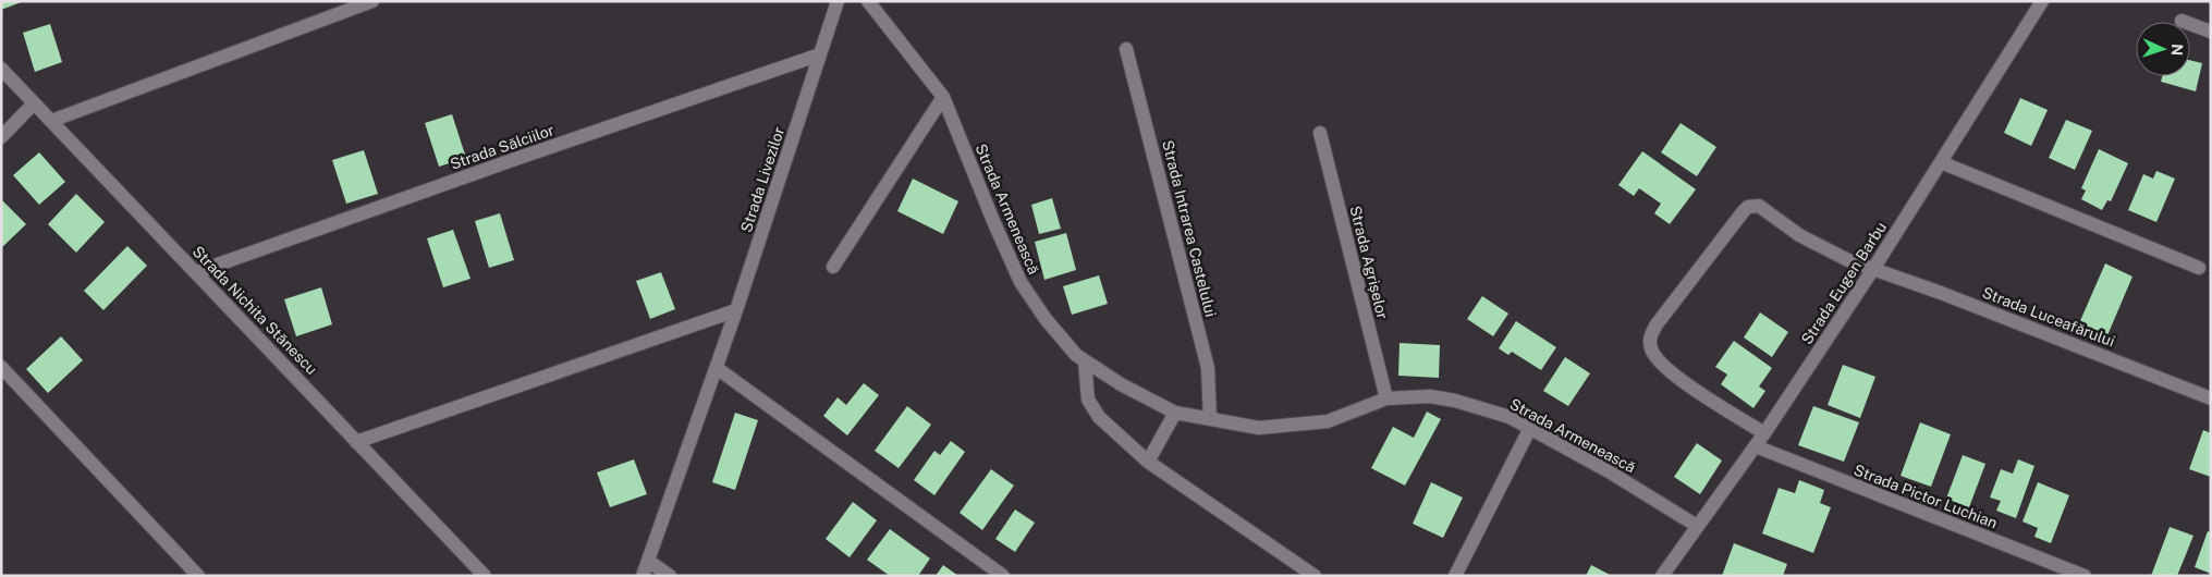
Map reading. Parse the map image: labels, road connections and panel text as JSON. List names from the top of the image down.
{
  "streets": {
    "street": [
      "Strada Sălciilor",
      "Strada Livezilor",
      "Strada Armenească",
      "Strada Intrarea Castelului",
      "Strada Agrișelor",
      "Strada Eugen Barbu",
      "Strada Nichita Stănescu",
      "Strada Luceafărului",
      "Strada Pictor Luchian"
    ]
  },
  "crossings": [
    ["Strada Sălciilor", "Strada Livezilor"],
    ["Strada Sălciilor", "Strada Nichita Stănescu"],
    ["Strada Armenească", "Strada Intrarea Castelului"],
    ["Strada Armenească", "Strada Agrișelor"],
    ["Strada Armenească", "Strada Eugen Barbu"],
    ["Strada Eugen Barbu", "Strada Luceafărului"],
    ["Strada Eugen Barbu", "Strada Pictor Luchian"]
  ],
  "north": "right"
}
